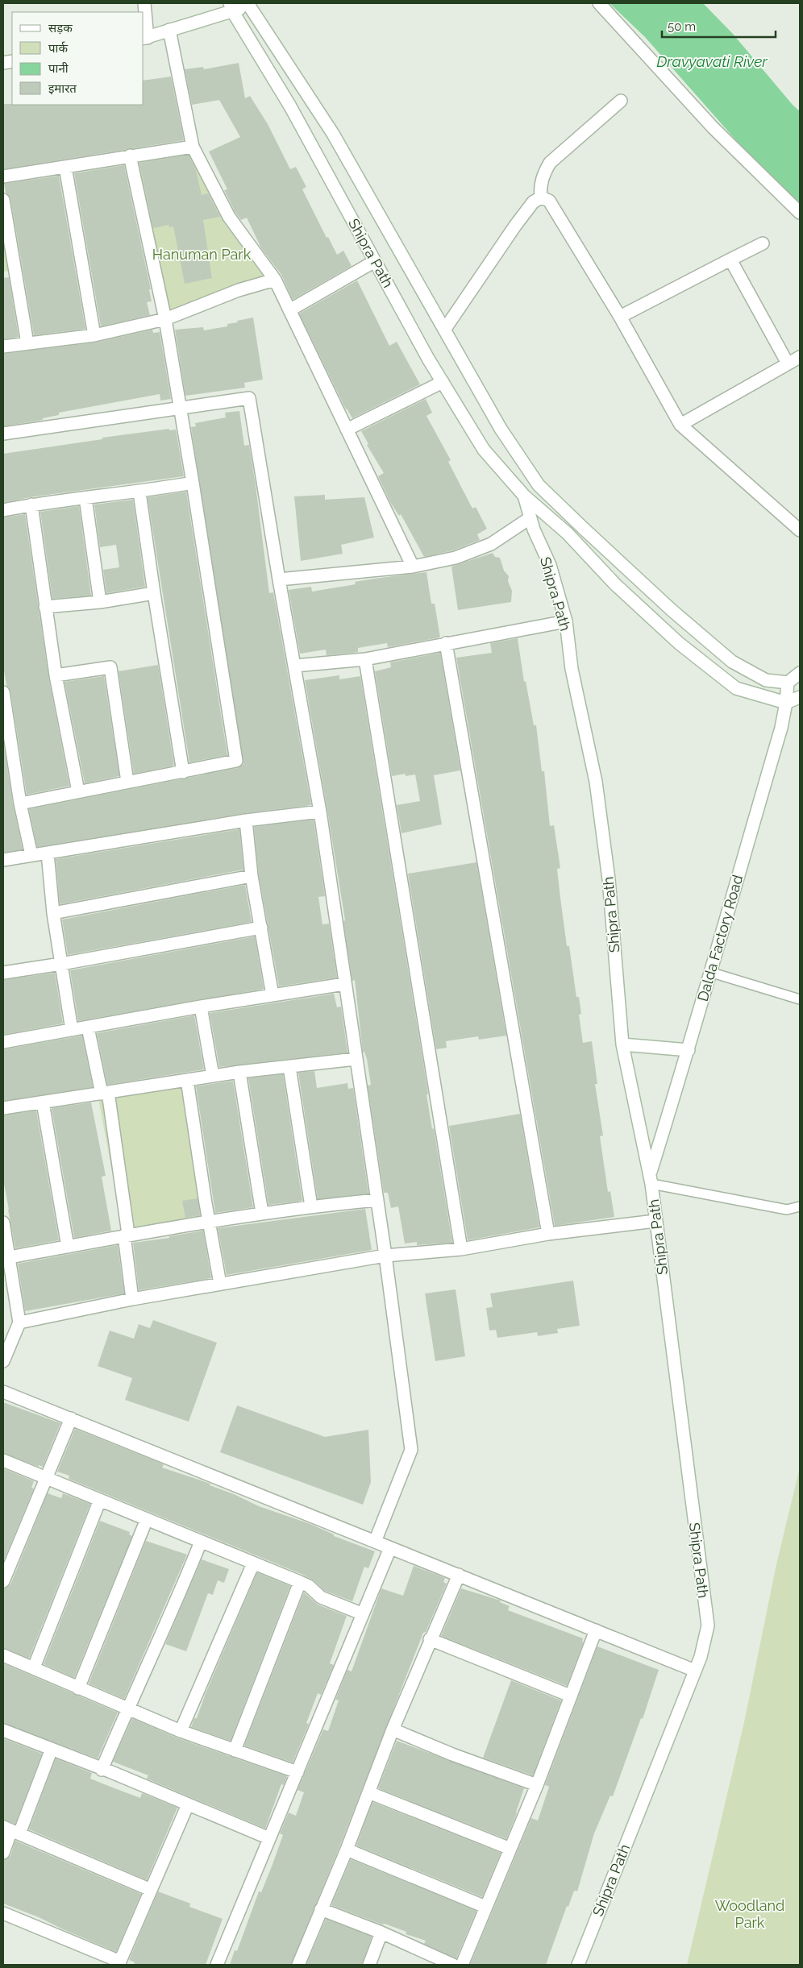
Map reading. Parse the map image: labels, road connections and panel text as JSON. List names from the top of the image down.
{
  "streets": {
    "street": ["Shipra Path", "Dalda Factory Road"]
  },
  "crossings": [
    ["Shipra Path", "Dalda Factory Road"]
  ],
  "water": ["Dravyavati River"],
  "parks": ["Hanuman Park", "Woodland Park"],
  "legend": [
    "सड़क",
    "पार्क",
    "पानी",
    "इमारत"
  ],
  "scale_bar": "50 m"
}
